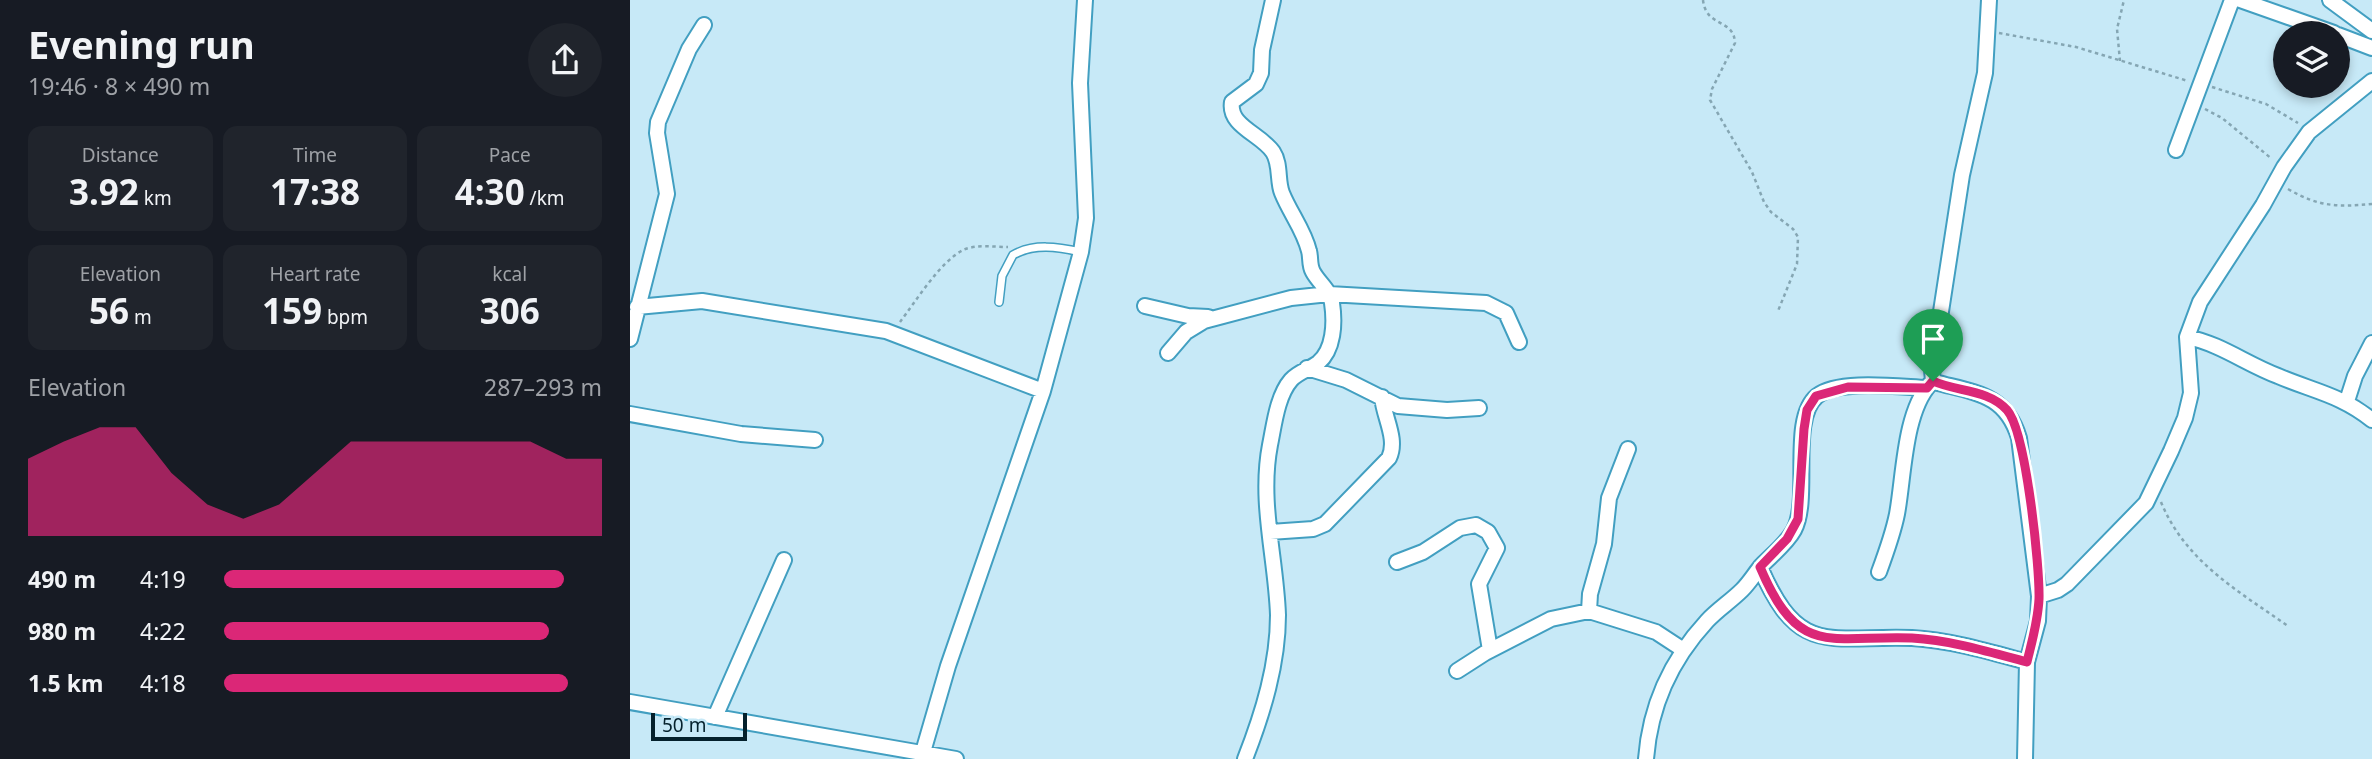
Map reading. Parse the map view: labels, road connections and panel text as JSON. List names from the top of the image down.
{
  "scale_bar": "50 m",
  "page": {
    "heading": ["Evening run", "19:46 · 8 × 490 m"],
    "stats": [
      ["Distance", "3.92 km"],
      ["Time", "17:38"],
      ["Pace", "4:30 /km"],
      ["Elevation", "56 m"],
      ["Heart rate", "159 bpm"],
      ["kcal", "306"]
    ],
    "chart": ["Elevation", "287–293 m"],
    "list": [
      {
        "name": "490 m",
        "note": "4:19"
      },
      {
        "name": "980 m",
        "note": "4:22"
      },
      {
        "name": "1.5 km",
        "note": "4:18"
      }
    ],
    "scale": "50 m"
  }
}
